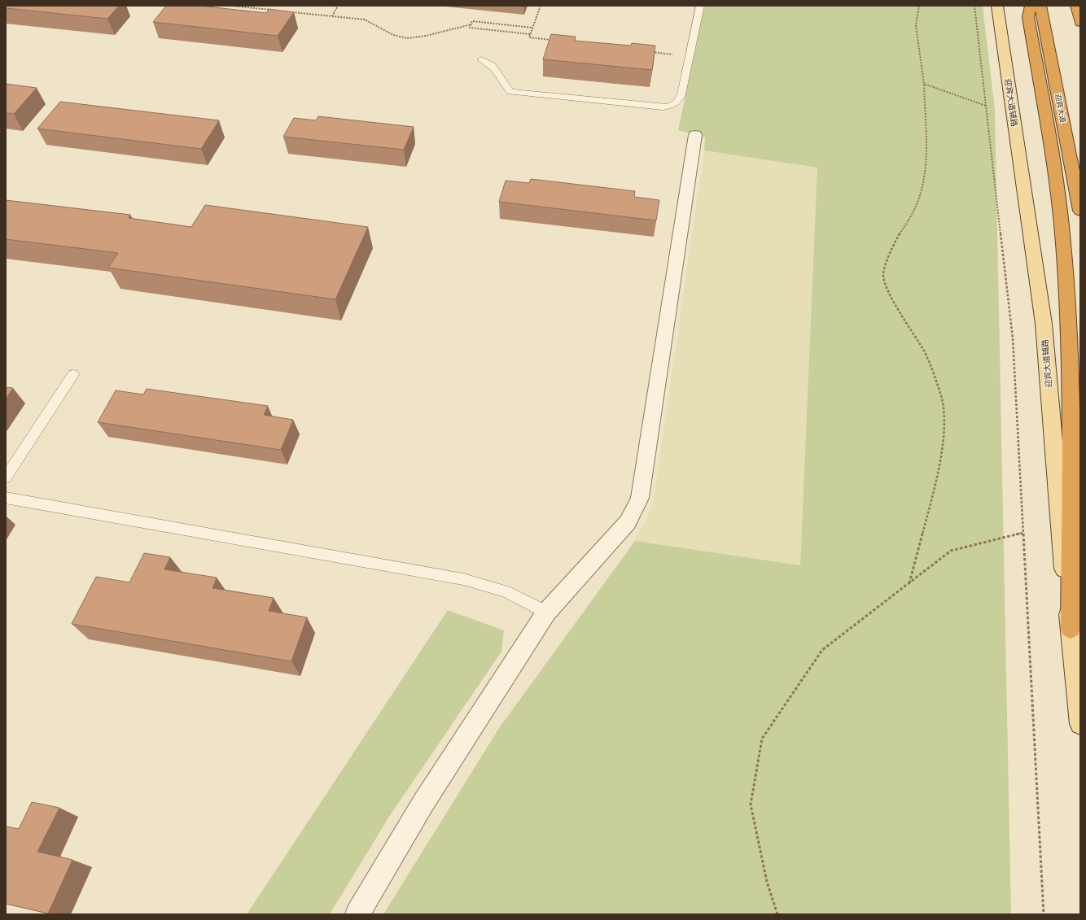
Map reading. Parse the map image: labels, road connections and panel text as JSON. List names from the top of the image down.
{
  "streets": {
    "highway": ["迎宾大道"],
    "main road": ["迎宾大道辅路"]
  }
}
